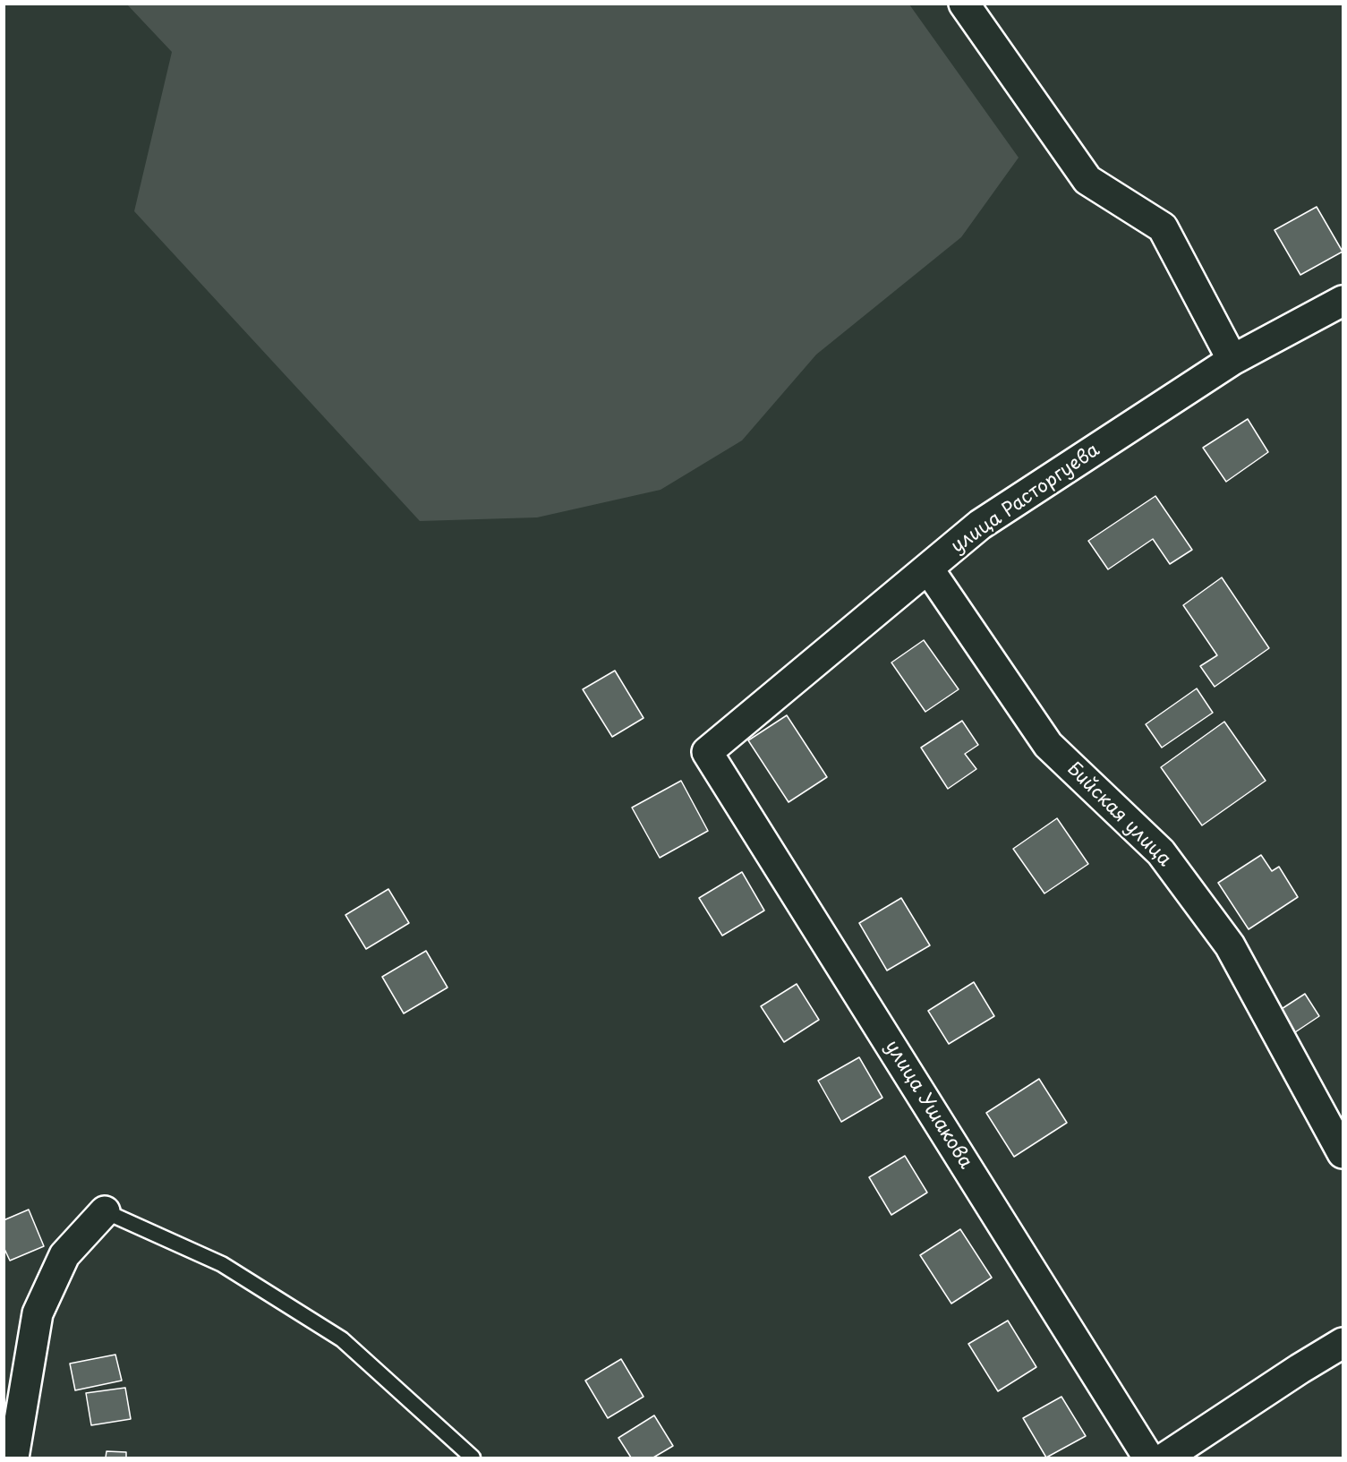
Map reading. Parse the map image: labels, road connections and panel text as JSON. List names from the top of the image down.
{
  "streets": {
    "street": ["улица Расторгуева", "Бийская улица", "улица Ушакова"]
  },
  "crossings": [
    ["улица Расторгуева", "Бийская улица"],
    ["улица Расторгуева", "улица Ушакова"]
  ]
}
